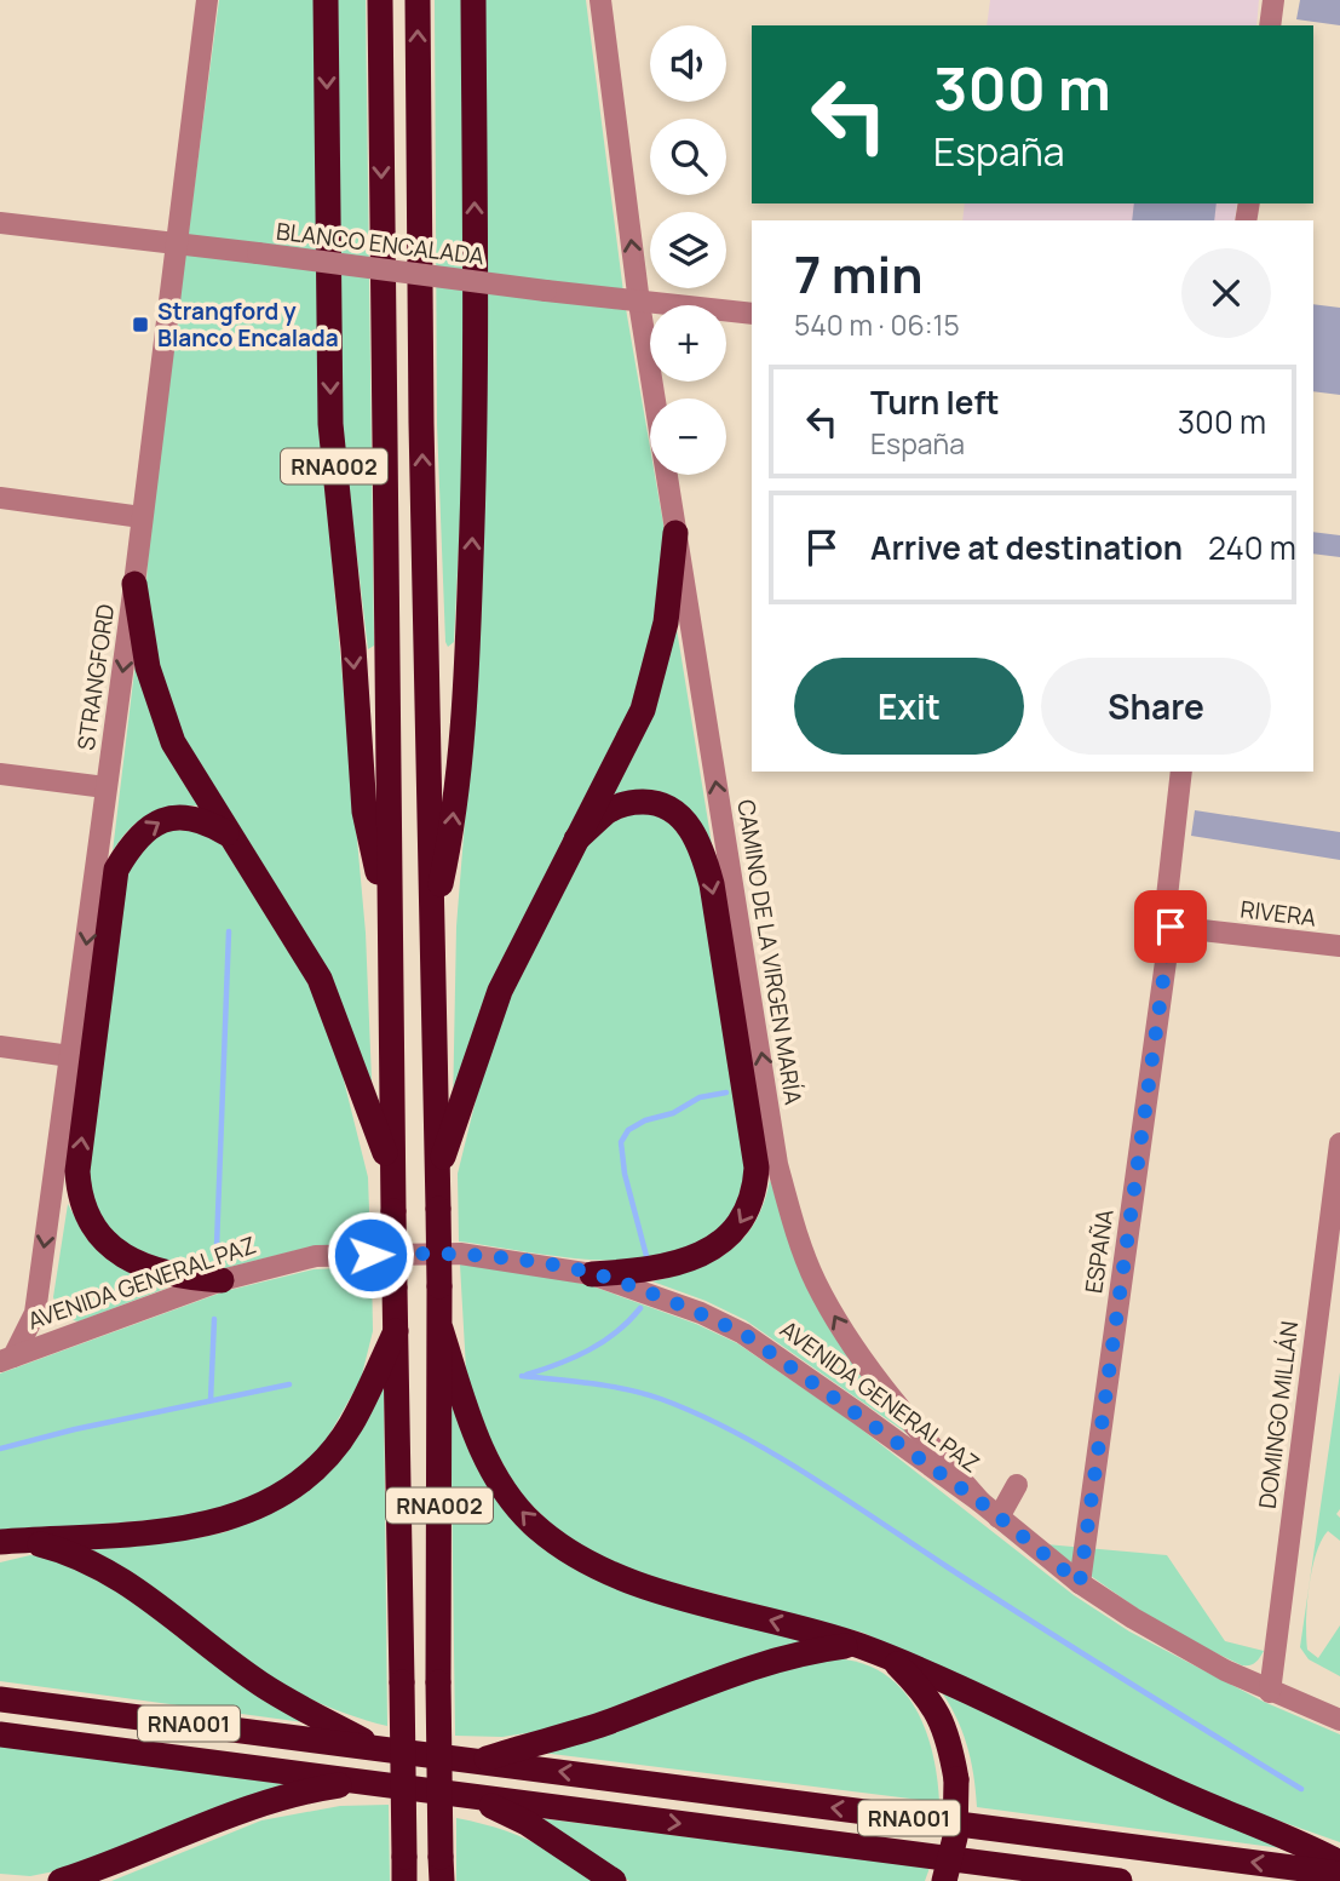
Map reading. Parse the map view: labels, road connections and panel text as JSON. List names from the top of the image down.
{
  "streets": {
    "highway": ["RNA002", "RNA001"],
    "street": [
      "BLANCO ENCALADA",
      "STRANGFORD",
      "RIVERA",
      "CAMINO DE LA VIRGEN MARÍA",
      "ESPAÑA",
      "AVENIDA GENERAL PAZ",
      "DOMINGO MILLÁN"
    ]
  },
  "crossings": [
    ["BLANCO ENCALADA", "STRANGFORD"],
    ["BLANCO ENCALADA", "CAMINO DE LA VIRGEN MARÍA"],
    ["STRANGFORD", "AVENIDA GENERAL PAZ"],
    ["RIVERA", "ESPAÑA"],
    ["CAMINO DE LA VIRGEN MARÍA", "AVENIDA GENERAL PAZ"],
    ["ESPAÑA", "AVENIDA GENERAL PAZ"],
    ["AVENIDA GENERAL PAZ", "DOMINGO MILLÁN"]
  ],
  "one_way": ["STRANGFORD", "CAMINO DE LA VIRGEN MARÍA"],
  "places": {
    "transit": ["Strangford y Blanco Encalada"]
  },
  "page": {
    "map_buttons": ["+", "−"],
    "turn": ["300 m", "España"],
    "heading": ["7 min", "540 m · 06:15"],
    "list": [
      {
        "name": "Turn left",
        "note": "España",
        "value": "300 m"
      },
      {
        "name": "Arrive at destination",
        "value": "240 m"
      }
    ],
    "buttons": ["Exit", "Share"]
  }
}
